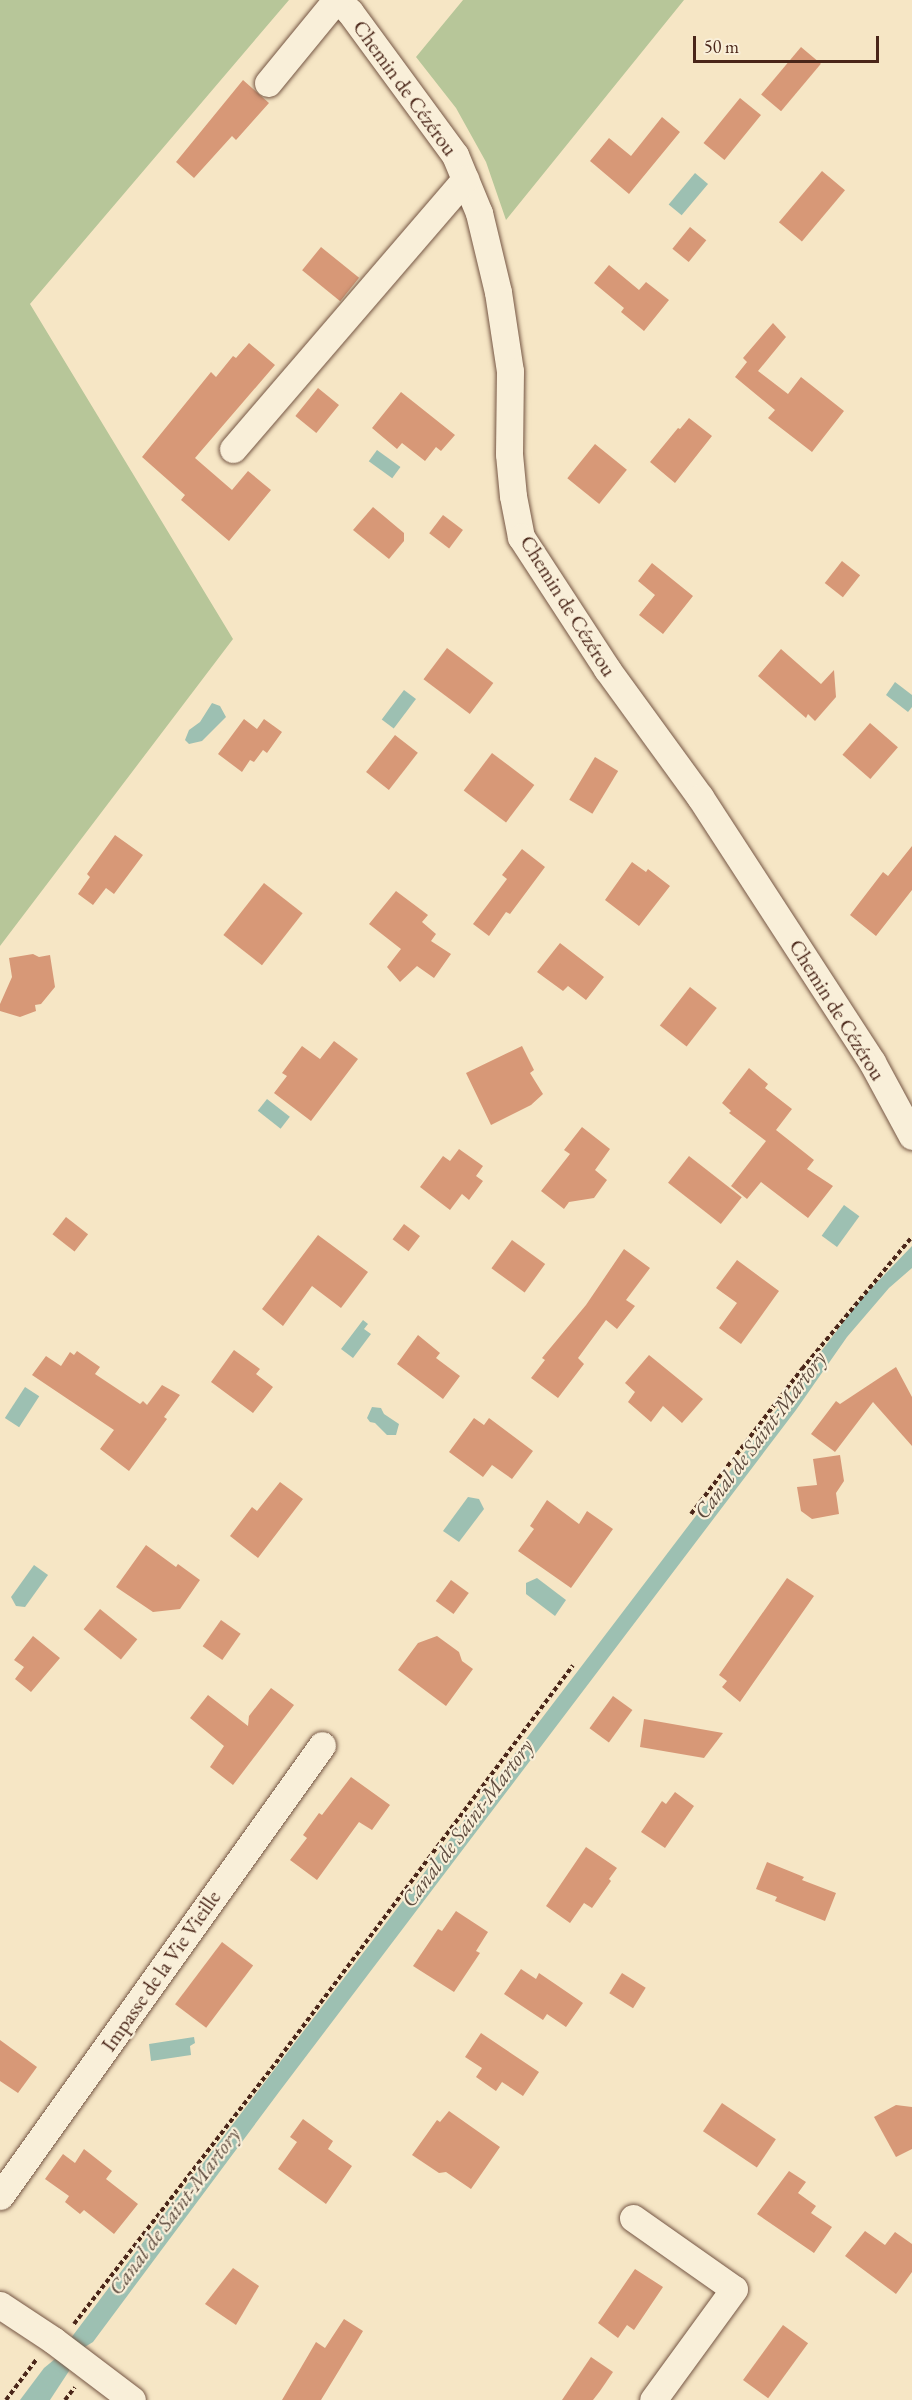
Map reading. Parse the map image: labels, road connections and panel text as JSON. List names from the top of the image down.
{
  "streets": {
    "street": ["Chemin de Cézérou", "Impasse de la Vie Vieille"]
  },
  "water": ["Canal de Saint-Martory"],
  "scale_bar": "50 m"
}
